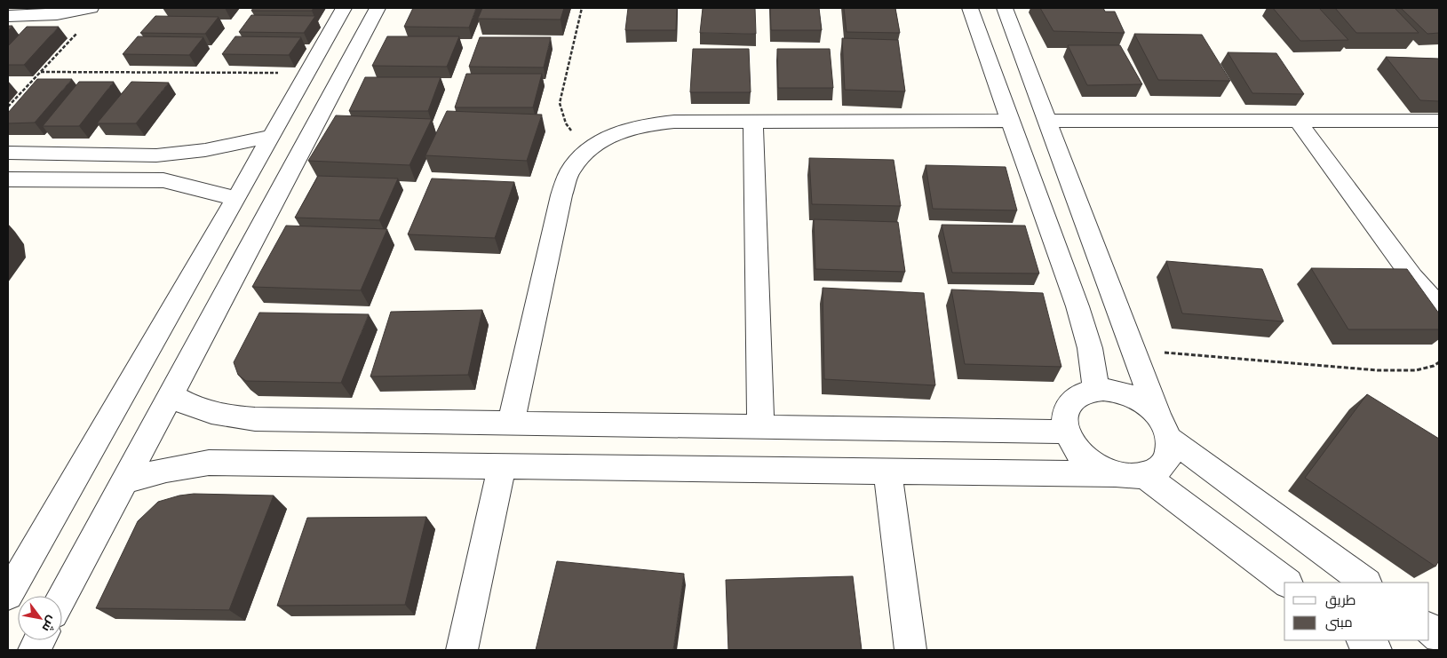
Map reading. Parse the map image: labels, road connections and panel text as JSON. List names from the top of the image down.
{
  "legend": ["طريق", "مبنى"],
  "north": "bottom right"
}
